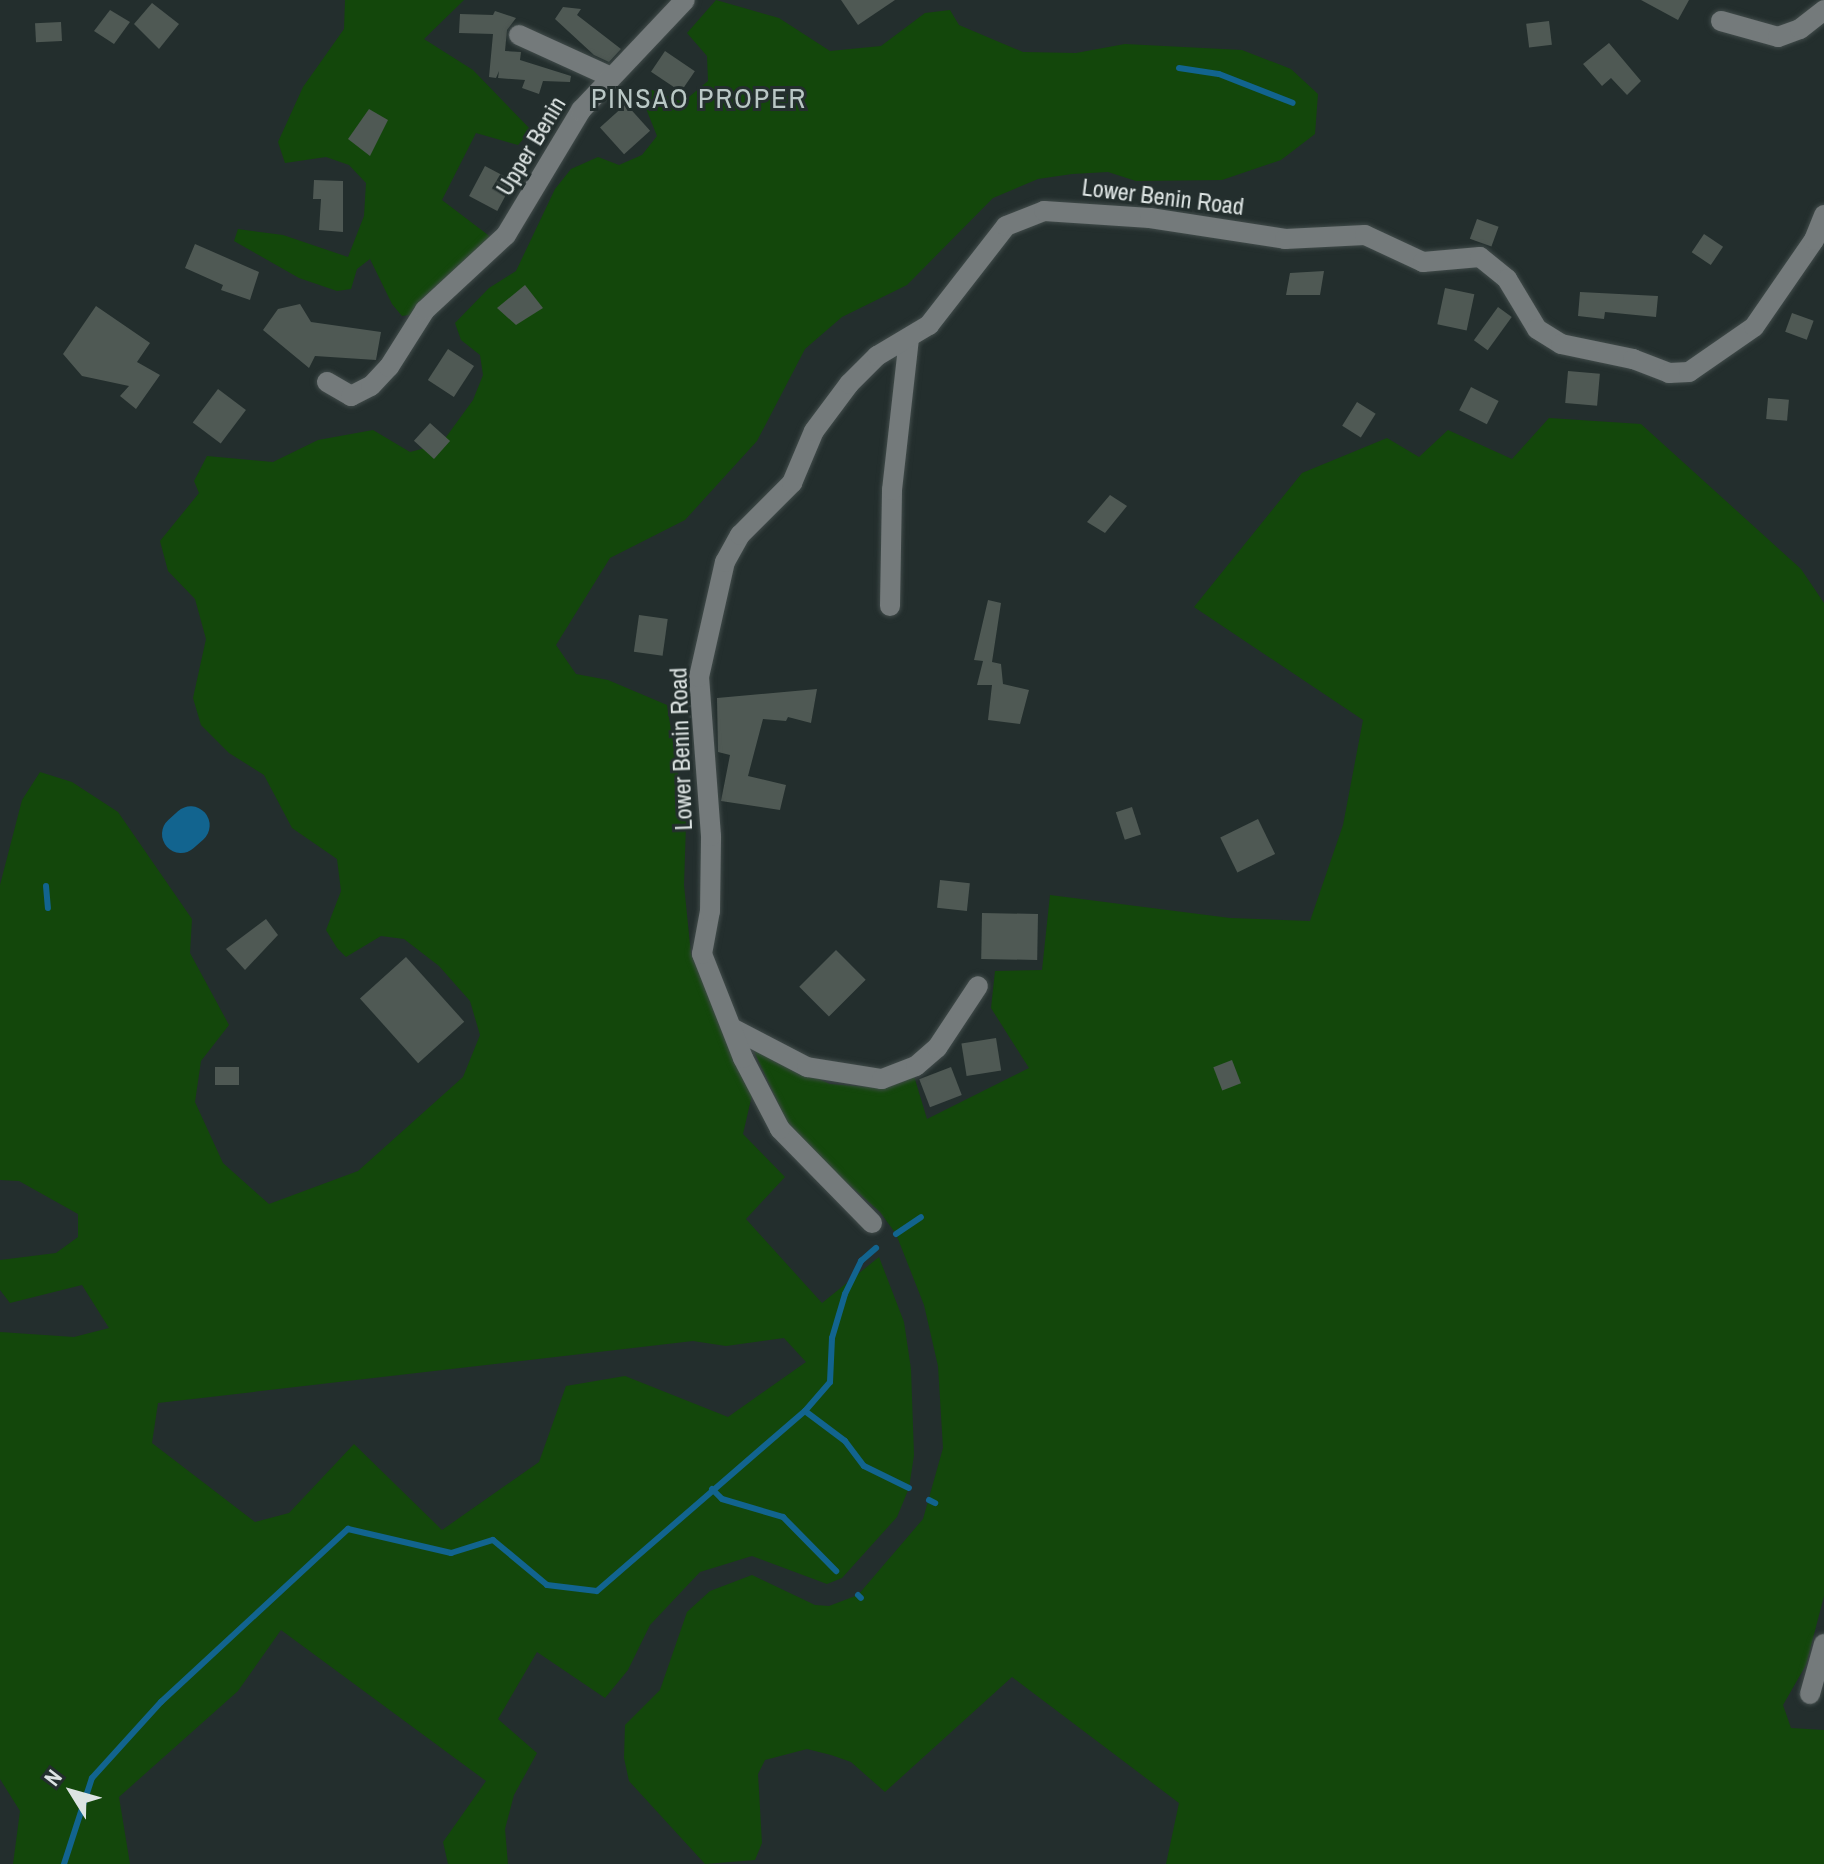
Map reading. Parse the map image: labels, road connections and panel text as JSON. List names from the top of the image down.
{
  "streets": {
    "street": ["Upper Benin", "Lower Benin Road"]
  },
  "districts": ["PINSAO PROPER"],
  "north": "top left"
}
